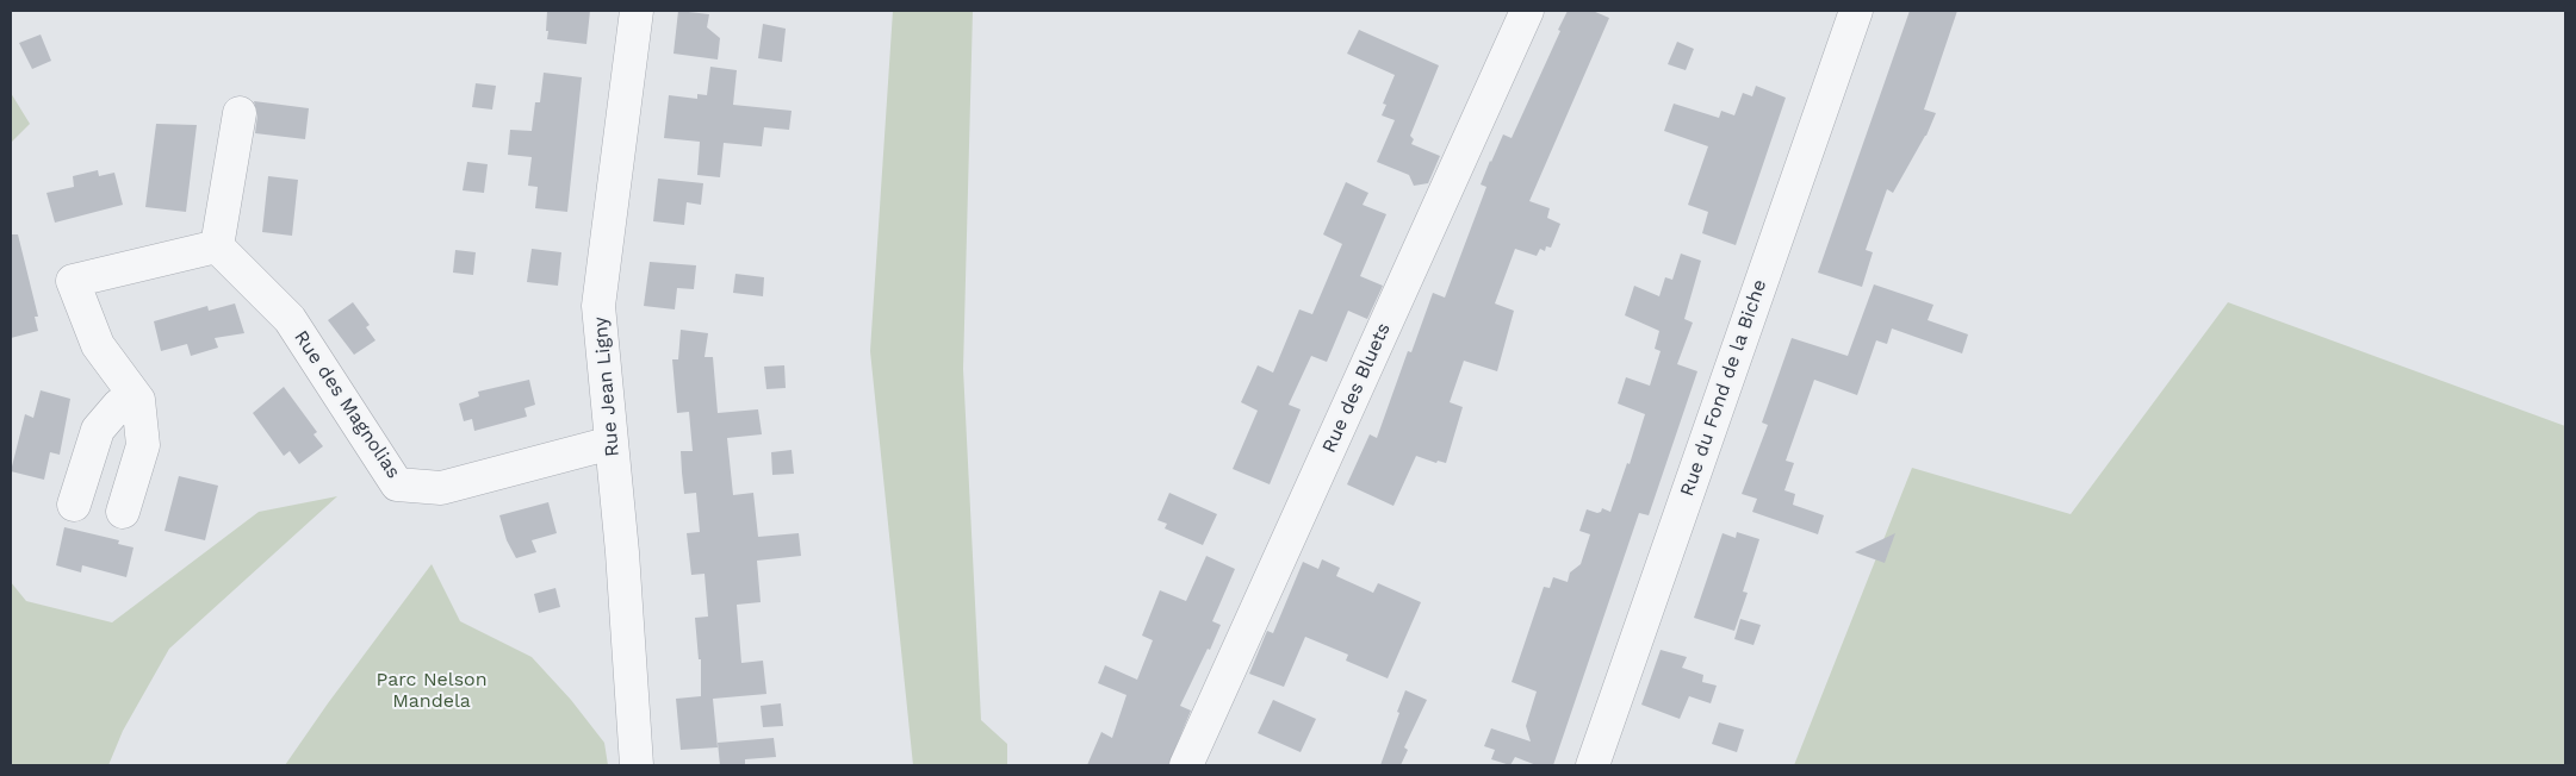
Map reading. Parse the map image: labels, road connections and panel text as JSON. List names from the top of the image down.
{
  "streets": {
    "street": [
      "Rue Jean Ligny",
      "Rue des Bluets",
      "Rue du Fond de la Biche",
      "Rue des Magnolias"
    ]
  },
  "crossings": [
    ["Rue Jean Ligny", "Rue des Magnolias"]
  ],
  "parks": ["Parc Nelson Mandela"]
}
